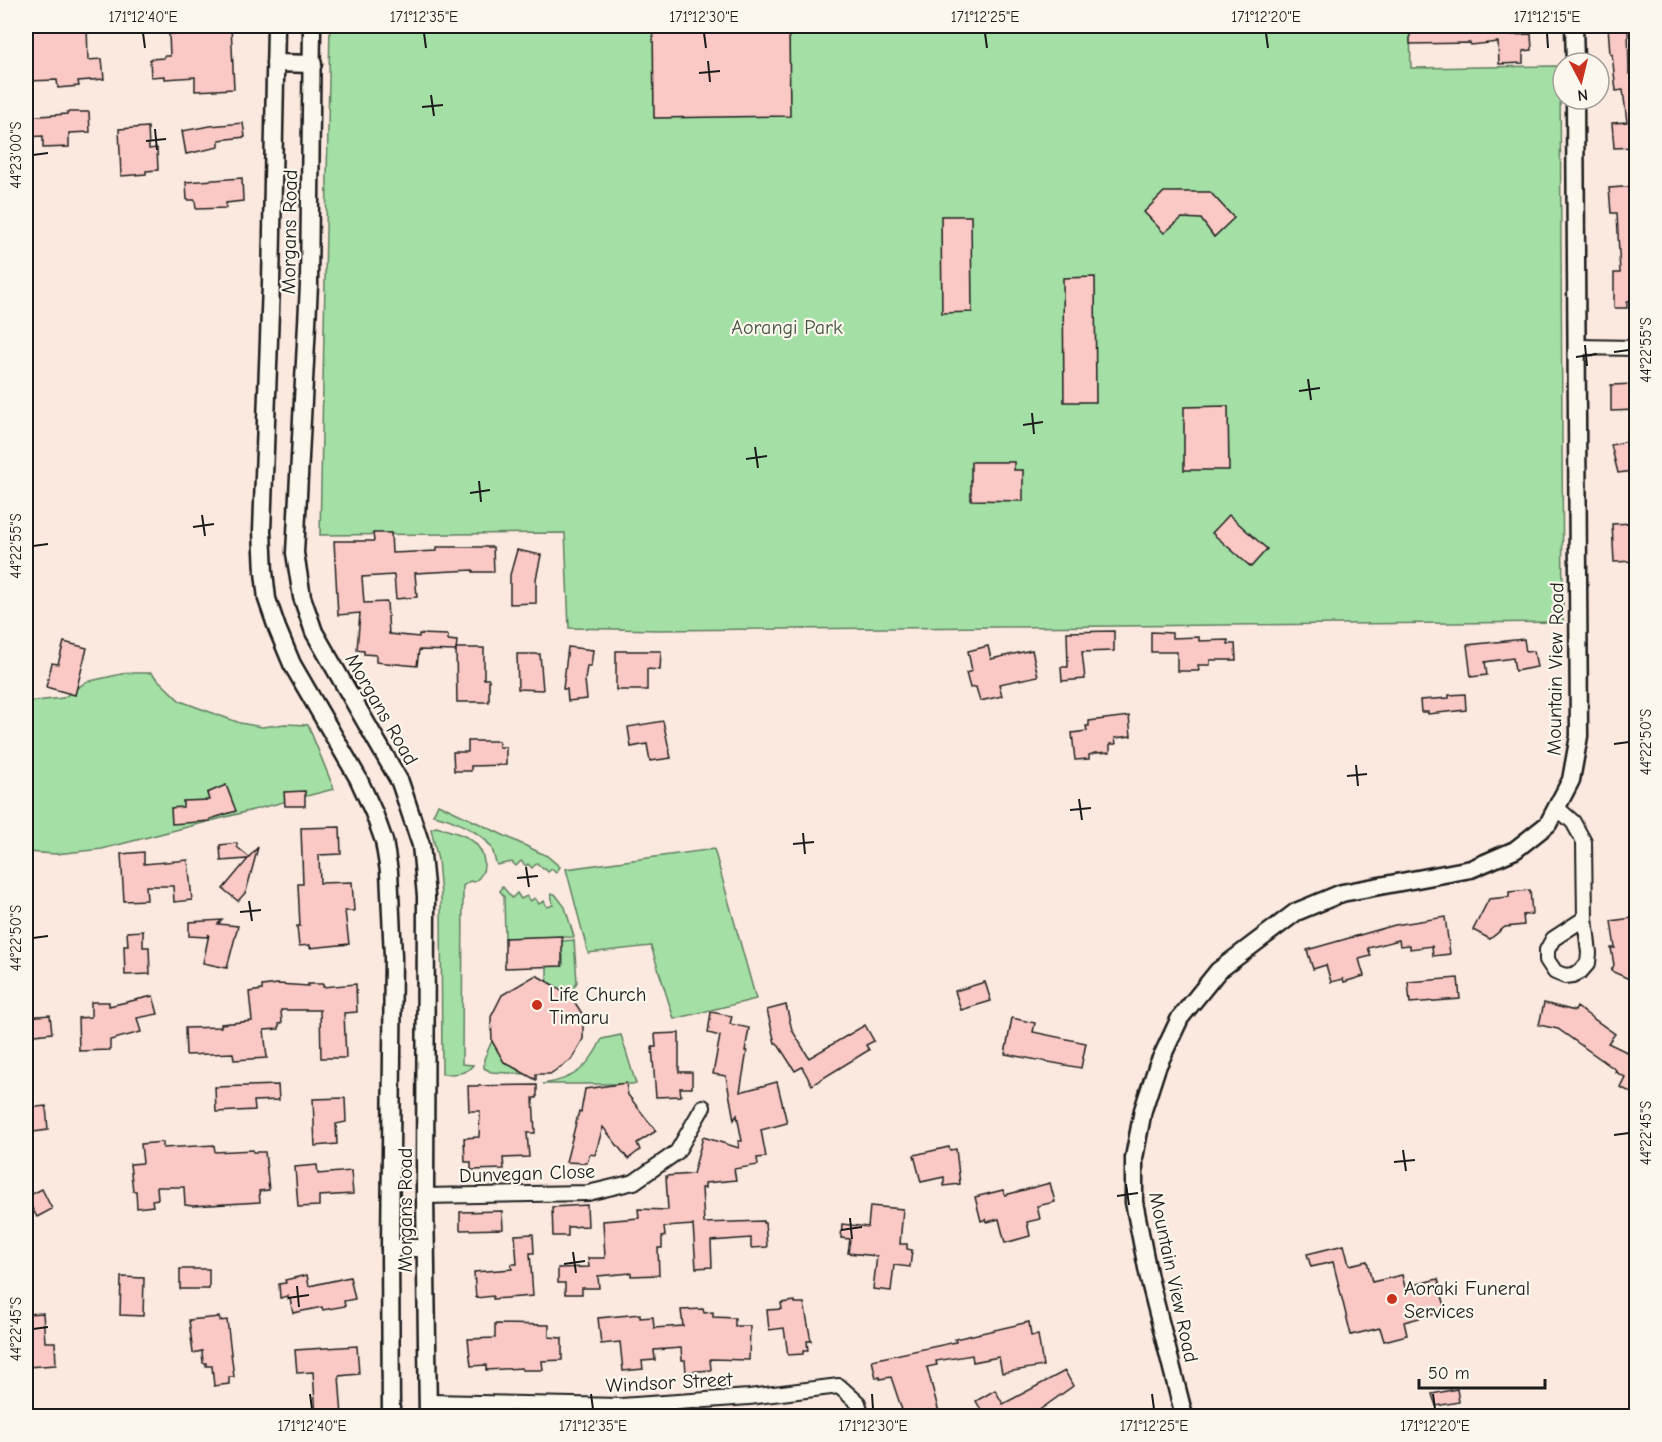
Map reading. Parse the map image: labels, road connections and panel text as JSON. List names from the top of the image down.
{
  "streets": {
    "street": [
      "Morgans Road",
      "Mountain View Road",
      "Dunvegan Close",
      "Windsor Street"
    ]
  },
  "crossings": [
    ["Morgans Road", "Dunvegan Close"],
    ["Morgans Road", "Windsor Street"]
  ],
  "parks": ["Aorangi Park"],
  "places": ["Life Church Timaru", "Aoraki Funeral Services"],
  "scale_bar": "50 m",
  "north": "bottom",
  "coordinates": [
    "171°12'40\"E",
    "171°12'35\"E",
    "171°12'30\"E",
    "171°12'25\"E",
    "171°12'20\"E",
    "171°12'15\"E",
    "44°23'00\"S",
    "44°22'55\"S",
    "44°22'50\"S",
    "44°22'45\"S"
  ]
}
